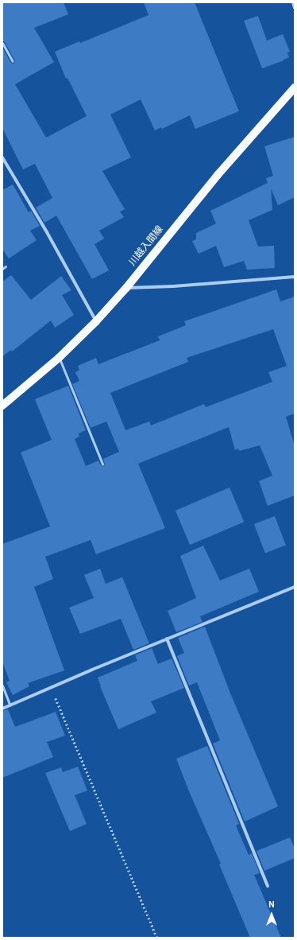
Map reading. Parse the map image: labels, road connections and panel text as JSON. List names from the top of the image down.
{
  "streets": {
    "main road": ["川越入間線"]
  },
  "north": "top"
}
